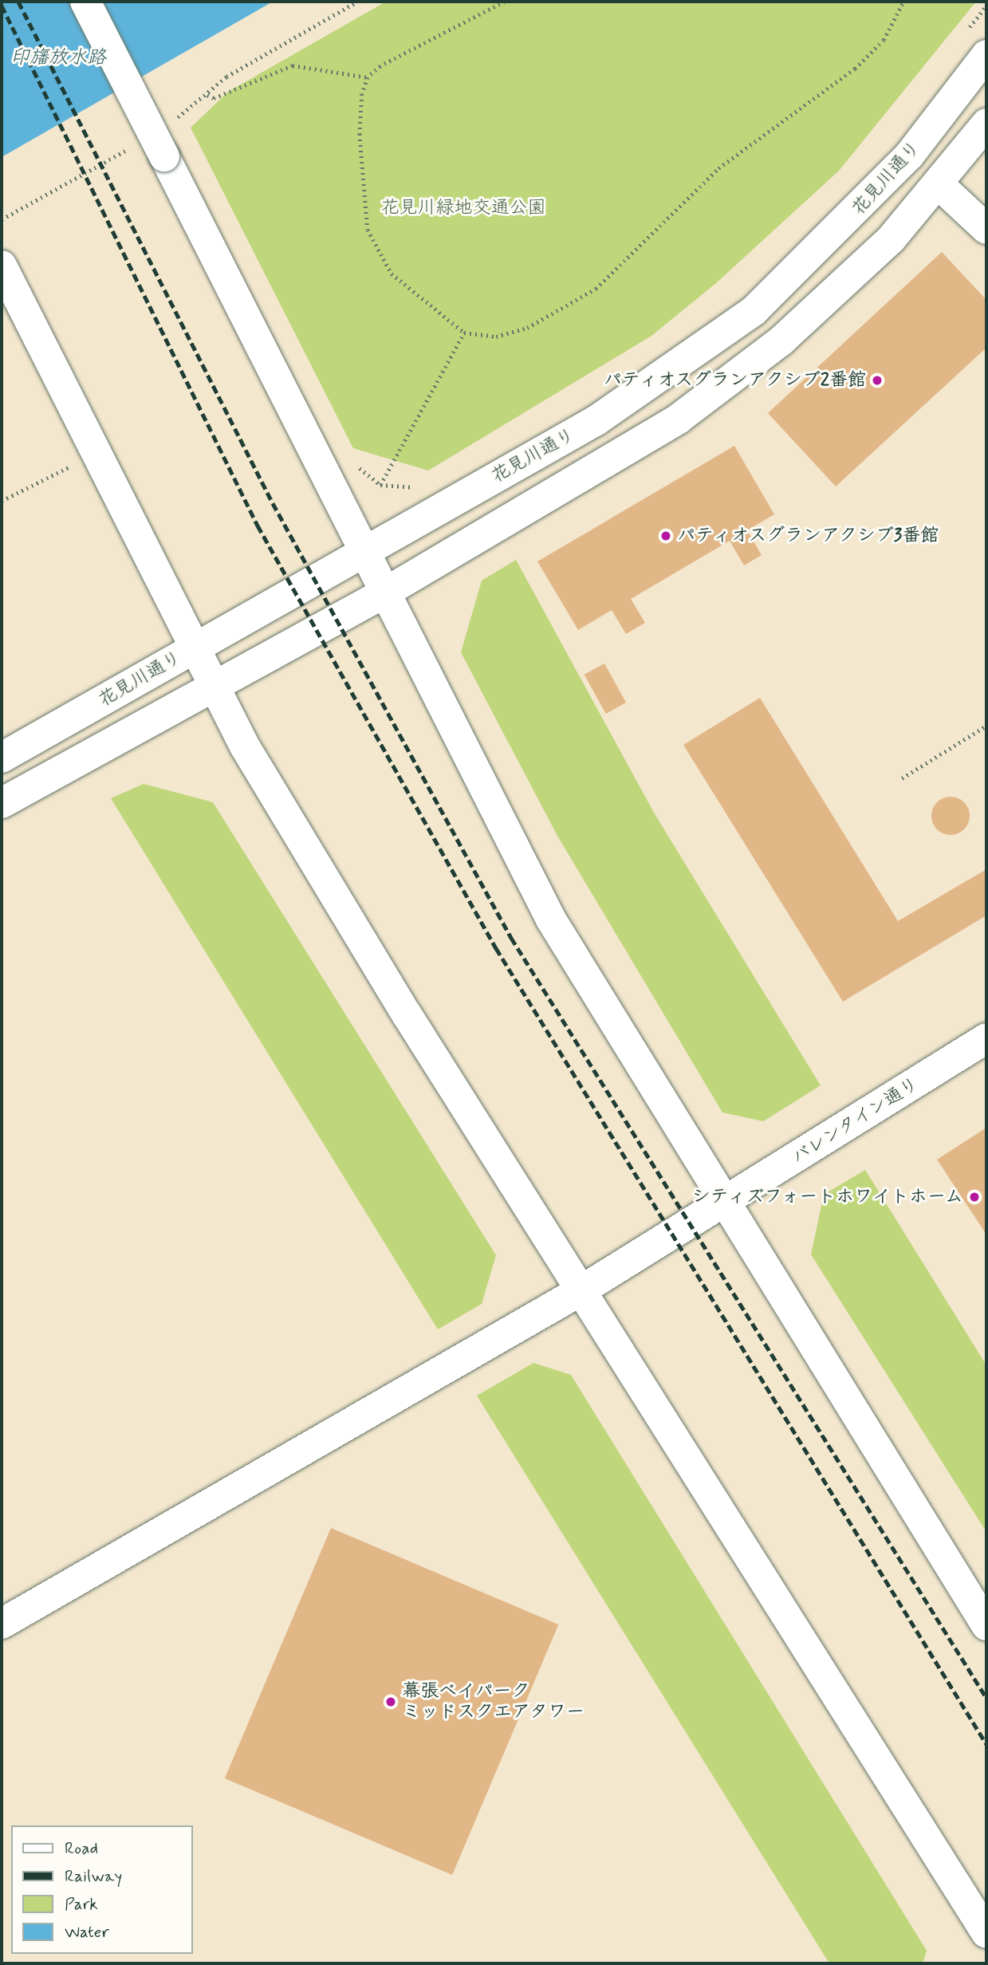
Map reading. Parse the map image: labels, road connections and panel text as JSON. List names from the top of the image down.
{
  "streets": {
    "street": ["花見川通り", "バレンタイン通り"]
  },
  "water": ["印旛放水路"],
  "parks": ["花見川緑地交通公園"],
  "places": [
    "パティオスグランアクシブ2番館",
    "パティオスグランアクシブ3番館",
    "シティズフォートホワイトホーム",
    "幕張ベイパーク ミッドスクエアタワー"
  ],
  "legend": [
    "Road",
    "Railway",
    "Park",
    "Water"
  ]
}
